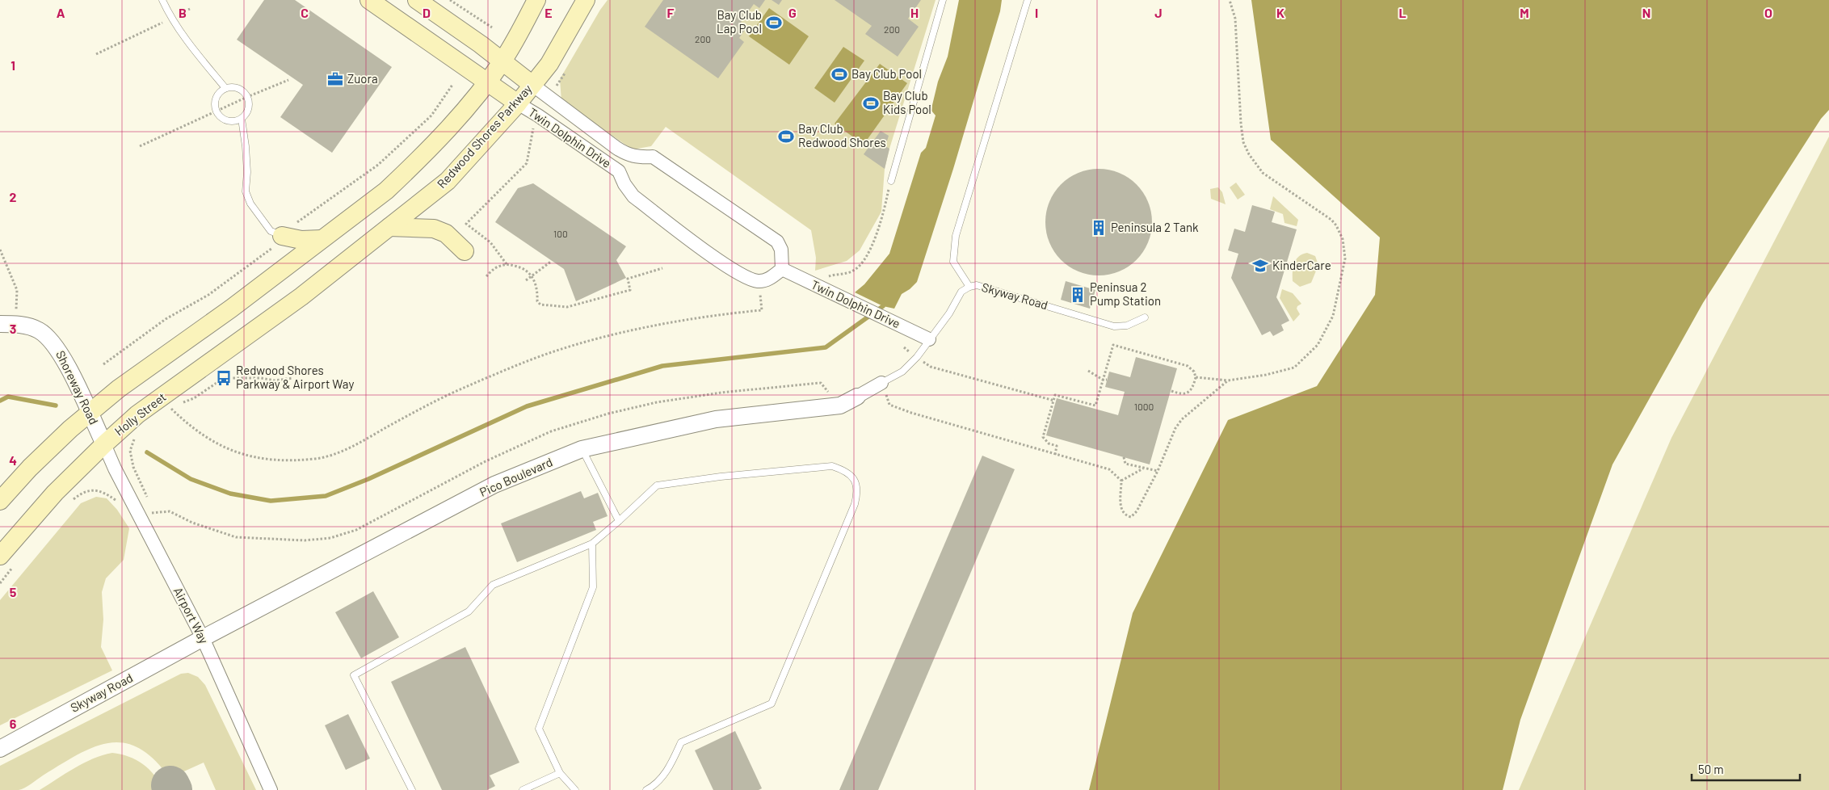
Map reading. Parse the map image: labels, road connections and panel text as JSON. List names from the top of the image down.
{
  "streets": {
    "main road": ["Redwood Shores Parkway", "Twin Dolphin Drive", "Holly Street"],
    "street": [
      "Skyway Road",
      "Shoreway Road",
      "Pico Boulevard",
      "Airport Way"
    ]
  },
  "crossings": [
    ["Redwood Shores Parkway", "Twin Dolphin Drive"],
    ["Redwood Shores Parkway", "Holly Street"],
    ["Twin Dolphin Drive", "Skyway Road"],
    ["Skyway Road", "Pico Boulevard"],
    ["Skyway Road", "Airport Way"],
    ["Shoreway Road", "Holly Street"],
    ["Shoreway Road", "Airport Way"],
    ["Holly Street", "Airport Way"],
    ["Pico Boulevard", "Airport Way"]
  ],
  "places": {
    "sports": [
      "Bay Club Lap Pool",
      "Bay Club Pool",
      "Bay Club Kids Pool",
      "Bay Club Redwood Shores"
    ],
    "office": ["Zuora"],
    "building": ["Peninsula 2 Tank", "Peninsua 2 Pump Station"],
    "school or university": ["KinderCare"],
    "bus stop": ["Redwood Shores Parkway & Airport Way"]
  },
  "house_numbers": [
    "200",
    "200",
    "100",
    "1000"
  ],
  "scale_bar": "50 m",
  "grid": {
    "columns": [
      "A",
      "B",
      "C",
      "D",
      "E",
      "F",
      "G",
      "H",
      "I",
      "J",
      "K",
      "L",
      "M",
      "N",
      "O"
    ],
    "rows": [
      "1",
      "2",
      "3",
      "4",
      "5",
      "6"
    ]
  }
}
